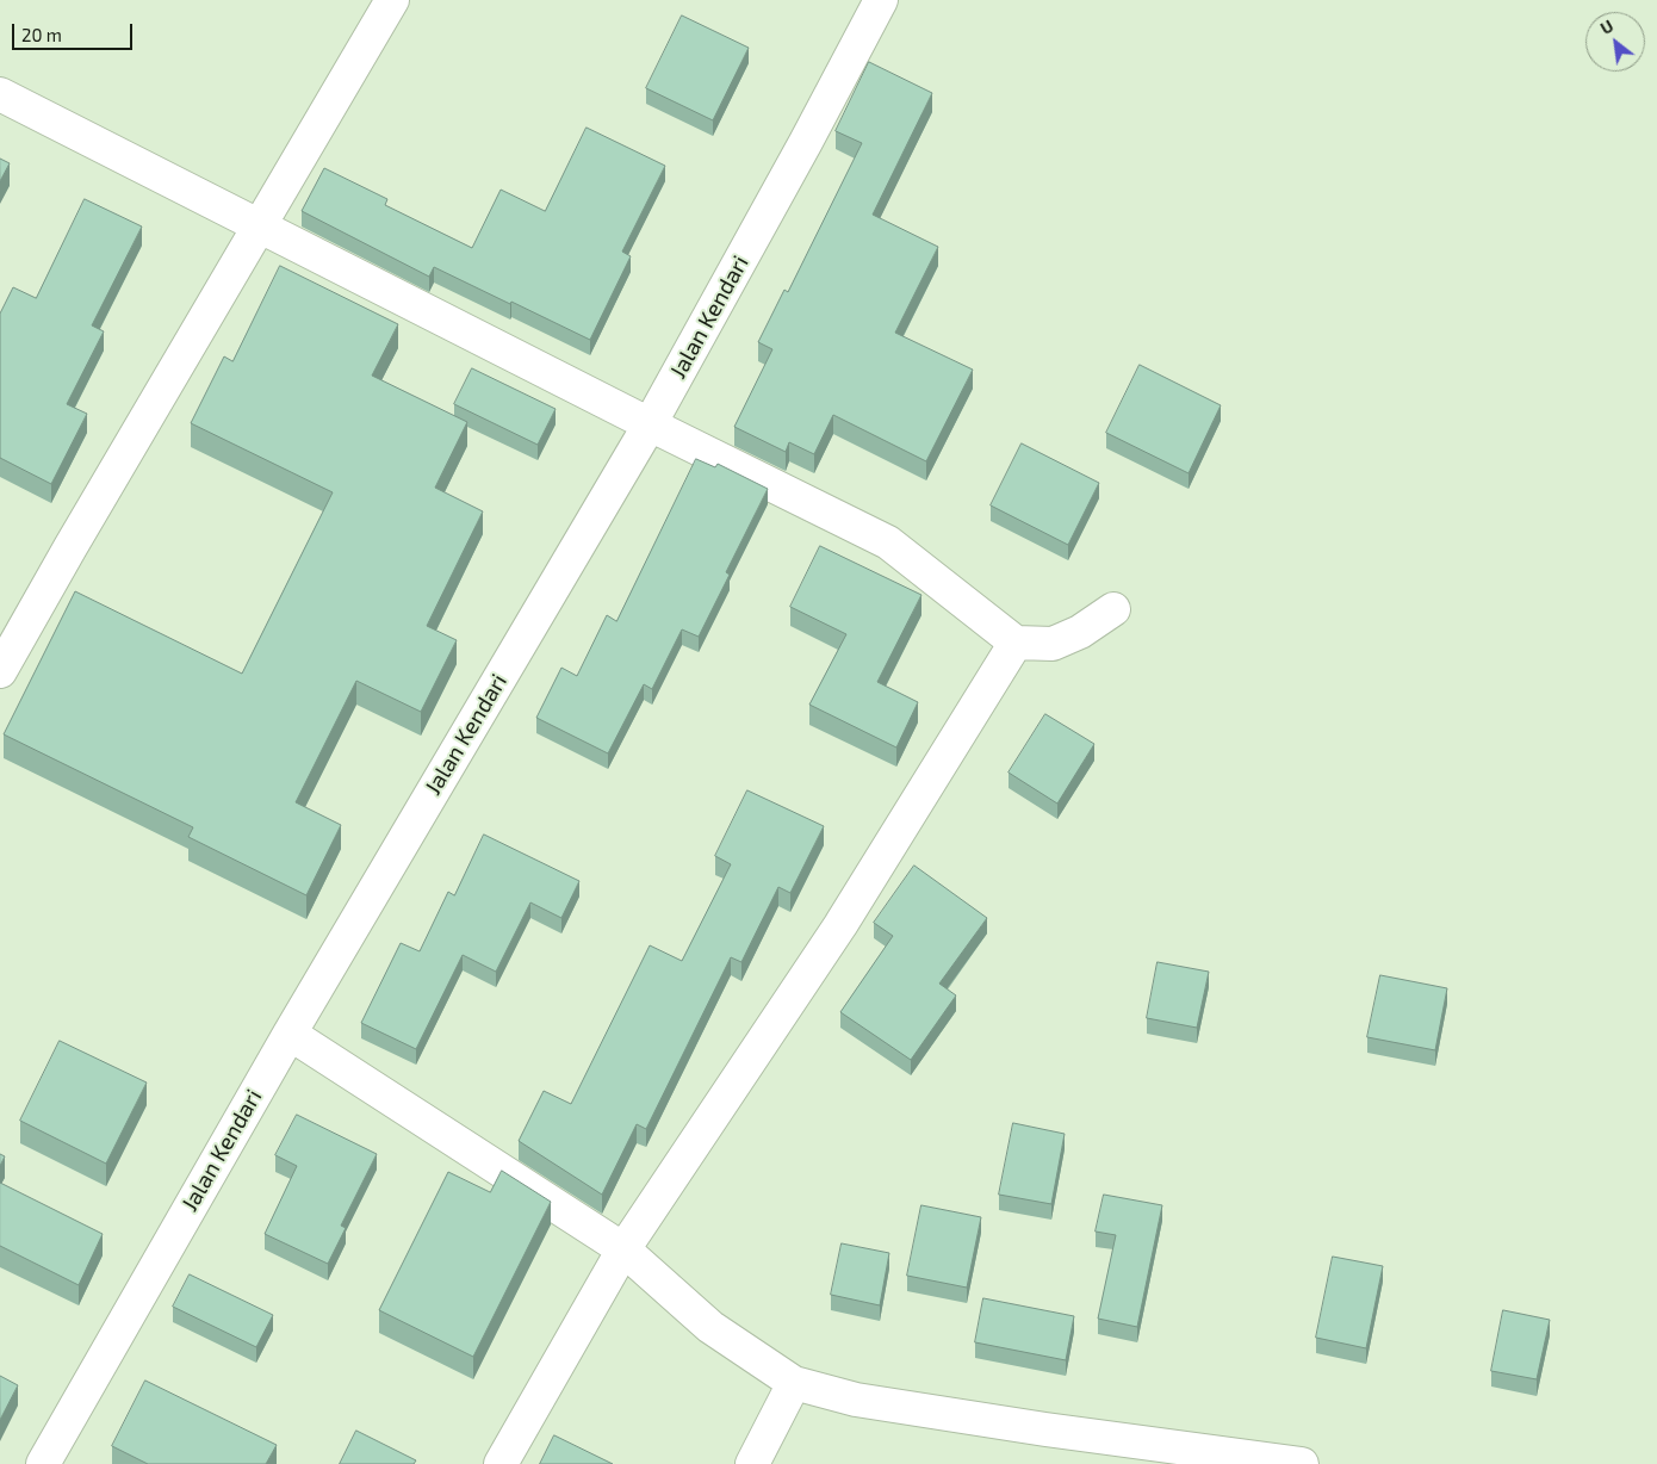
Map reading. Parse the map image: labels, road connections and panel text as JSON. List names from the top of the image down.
{
  "streets": {
    "street": ["Jalan Kendari"]
  },
  "scale_bar": "20 m",
  "north": "top left"
}
